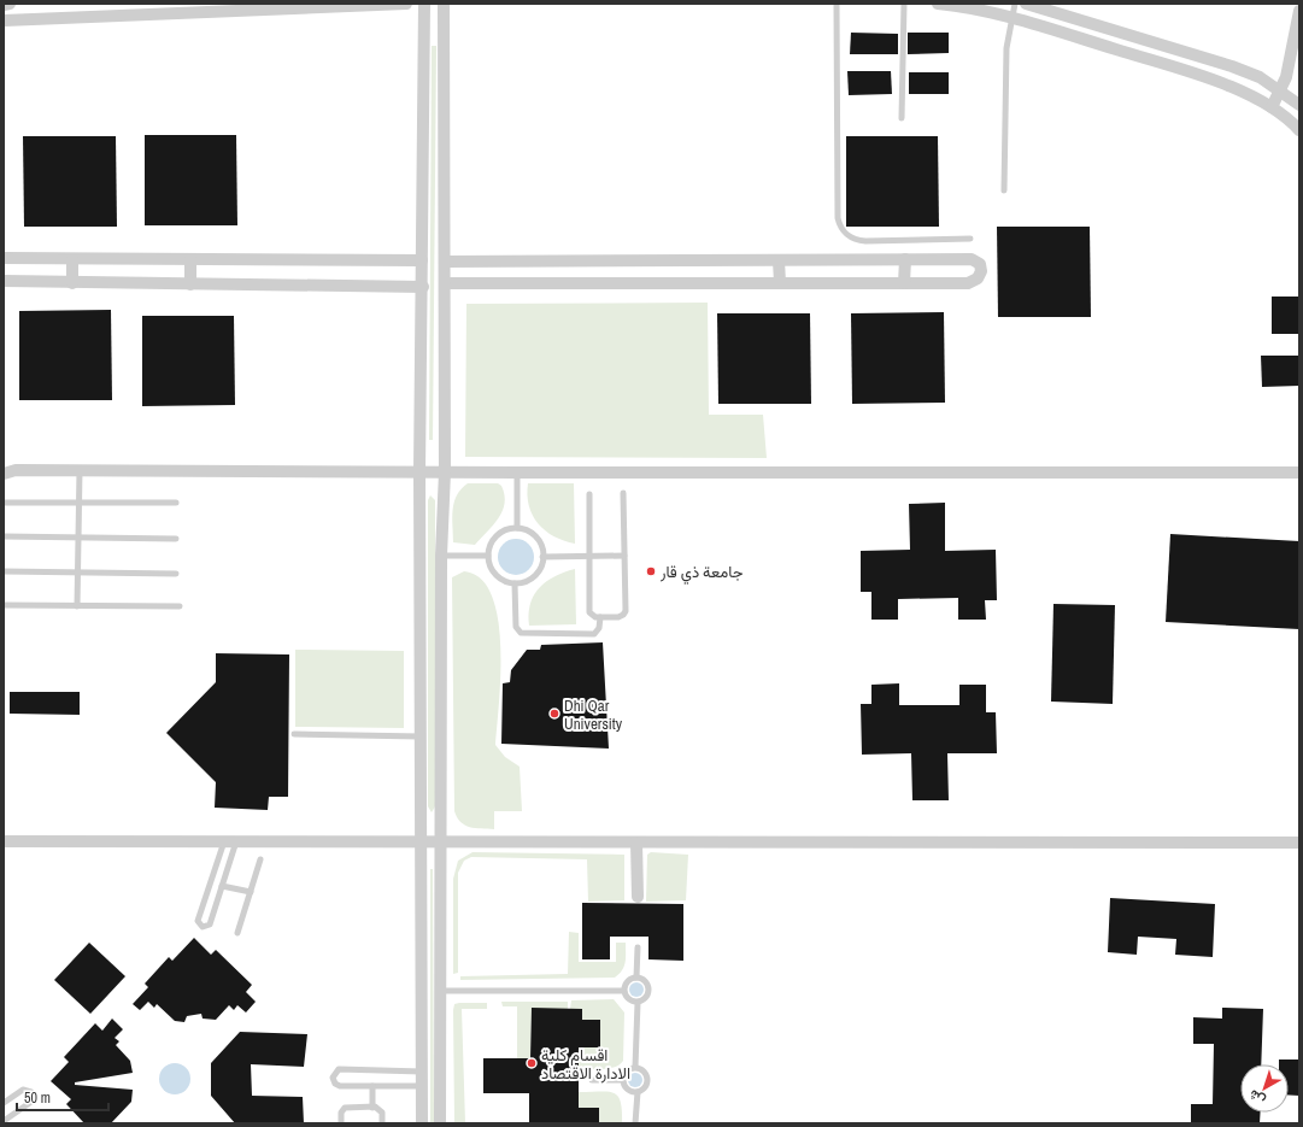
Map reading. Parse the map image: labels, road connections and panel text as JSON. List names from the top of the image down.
{
  "places": ["جامعة ذي قار", "Dhi Qar University", "اقسام كلية الادارة الاقتصاد"],
  "scale_bar": "50 m",
  "north": "bottom left"
}
